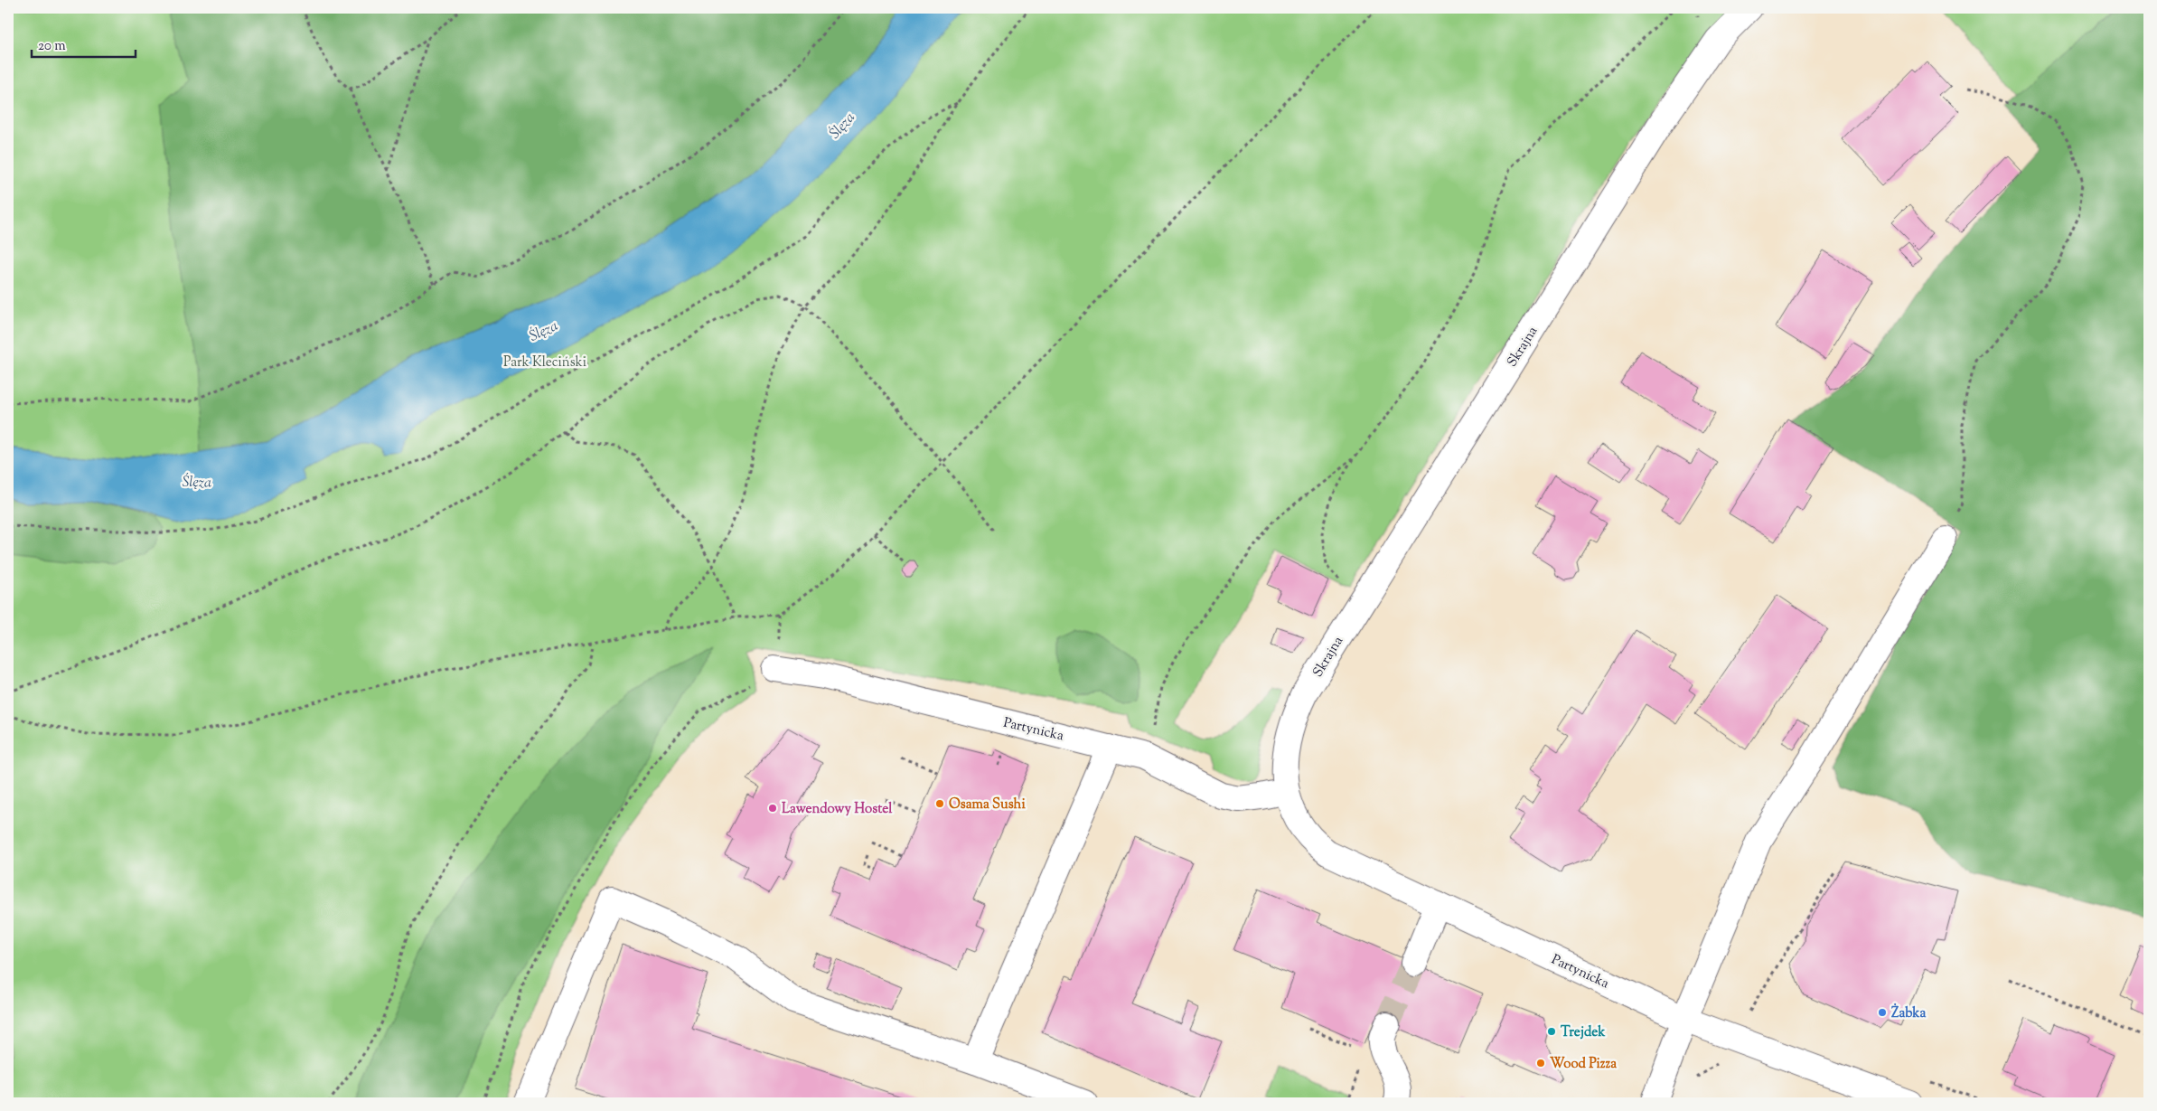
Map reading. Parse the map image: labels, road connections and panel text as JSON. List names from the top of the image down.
{
  "streets": {
    "street": ["Skrajna", "Partynicka"]
  },
  "crossings": [
    ["Skrajna", "Partynicka"]
  ],
  "water": ["Ślęza"],
  "parks": ["Park Kleciński"],
  "places": [
    "Osama Sushi",
    "Lawendowy Hostel",
    "Żabka",
    "Trejdek",
    "Wood Pizza"
  ],
  "scale_bar": "20 m"
}
